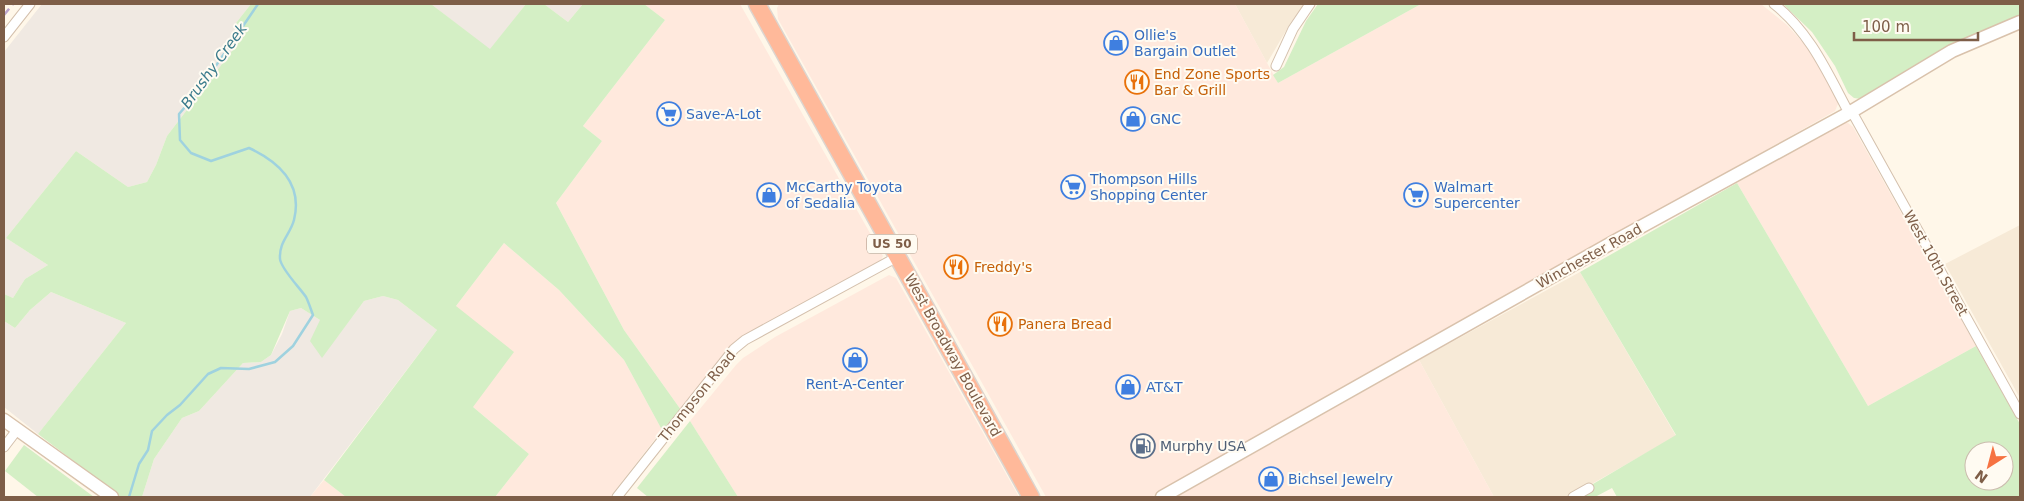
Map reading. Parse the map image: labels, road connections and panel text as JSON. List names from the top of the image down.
{
  "streets": {
    "highway": ["US 50", "West Broadway Boulevard"],
    "street": ["Winchester Road", "West 10th Street", "Thompson Road"]
  },
  "crossings": [
    ["Winchester Road", "West 10th Street"],
    ["West Broadway Boulevard", "Thompson Road"]
  ],
  "water": ["Brushy Creek"],
  "places": {
    "shop": [
      "Ollie's Bargain Outlet",
      "GNC",
      "McCarthy Toyota of Sedalia",
      "Rent-A-Center",
      "AT&T",
      "Bichsel Jewelry"
    ],
    "restaurant": ["End Zone Sports Bar & Grill", "Freddy's", "Panera Bread"],
    "supermarket": ["Save-A-Lot", "Thompson Hills Shopping Center", "Walmart Supercenter"],
    "fuel station": ["Murphy USA"]
  },
  "scale_bar": "100 m",
  "north": "bottom left"
}
